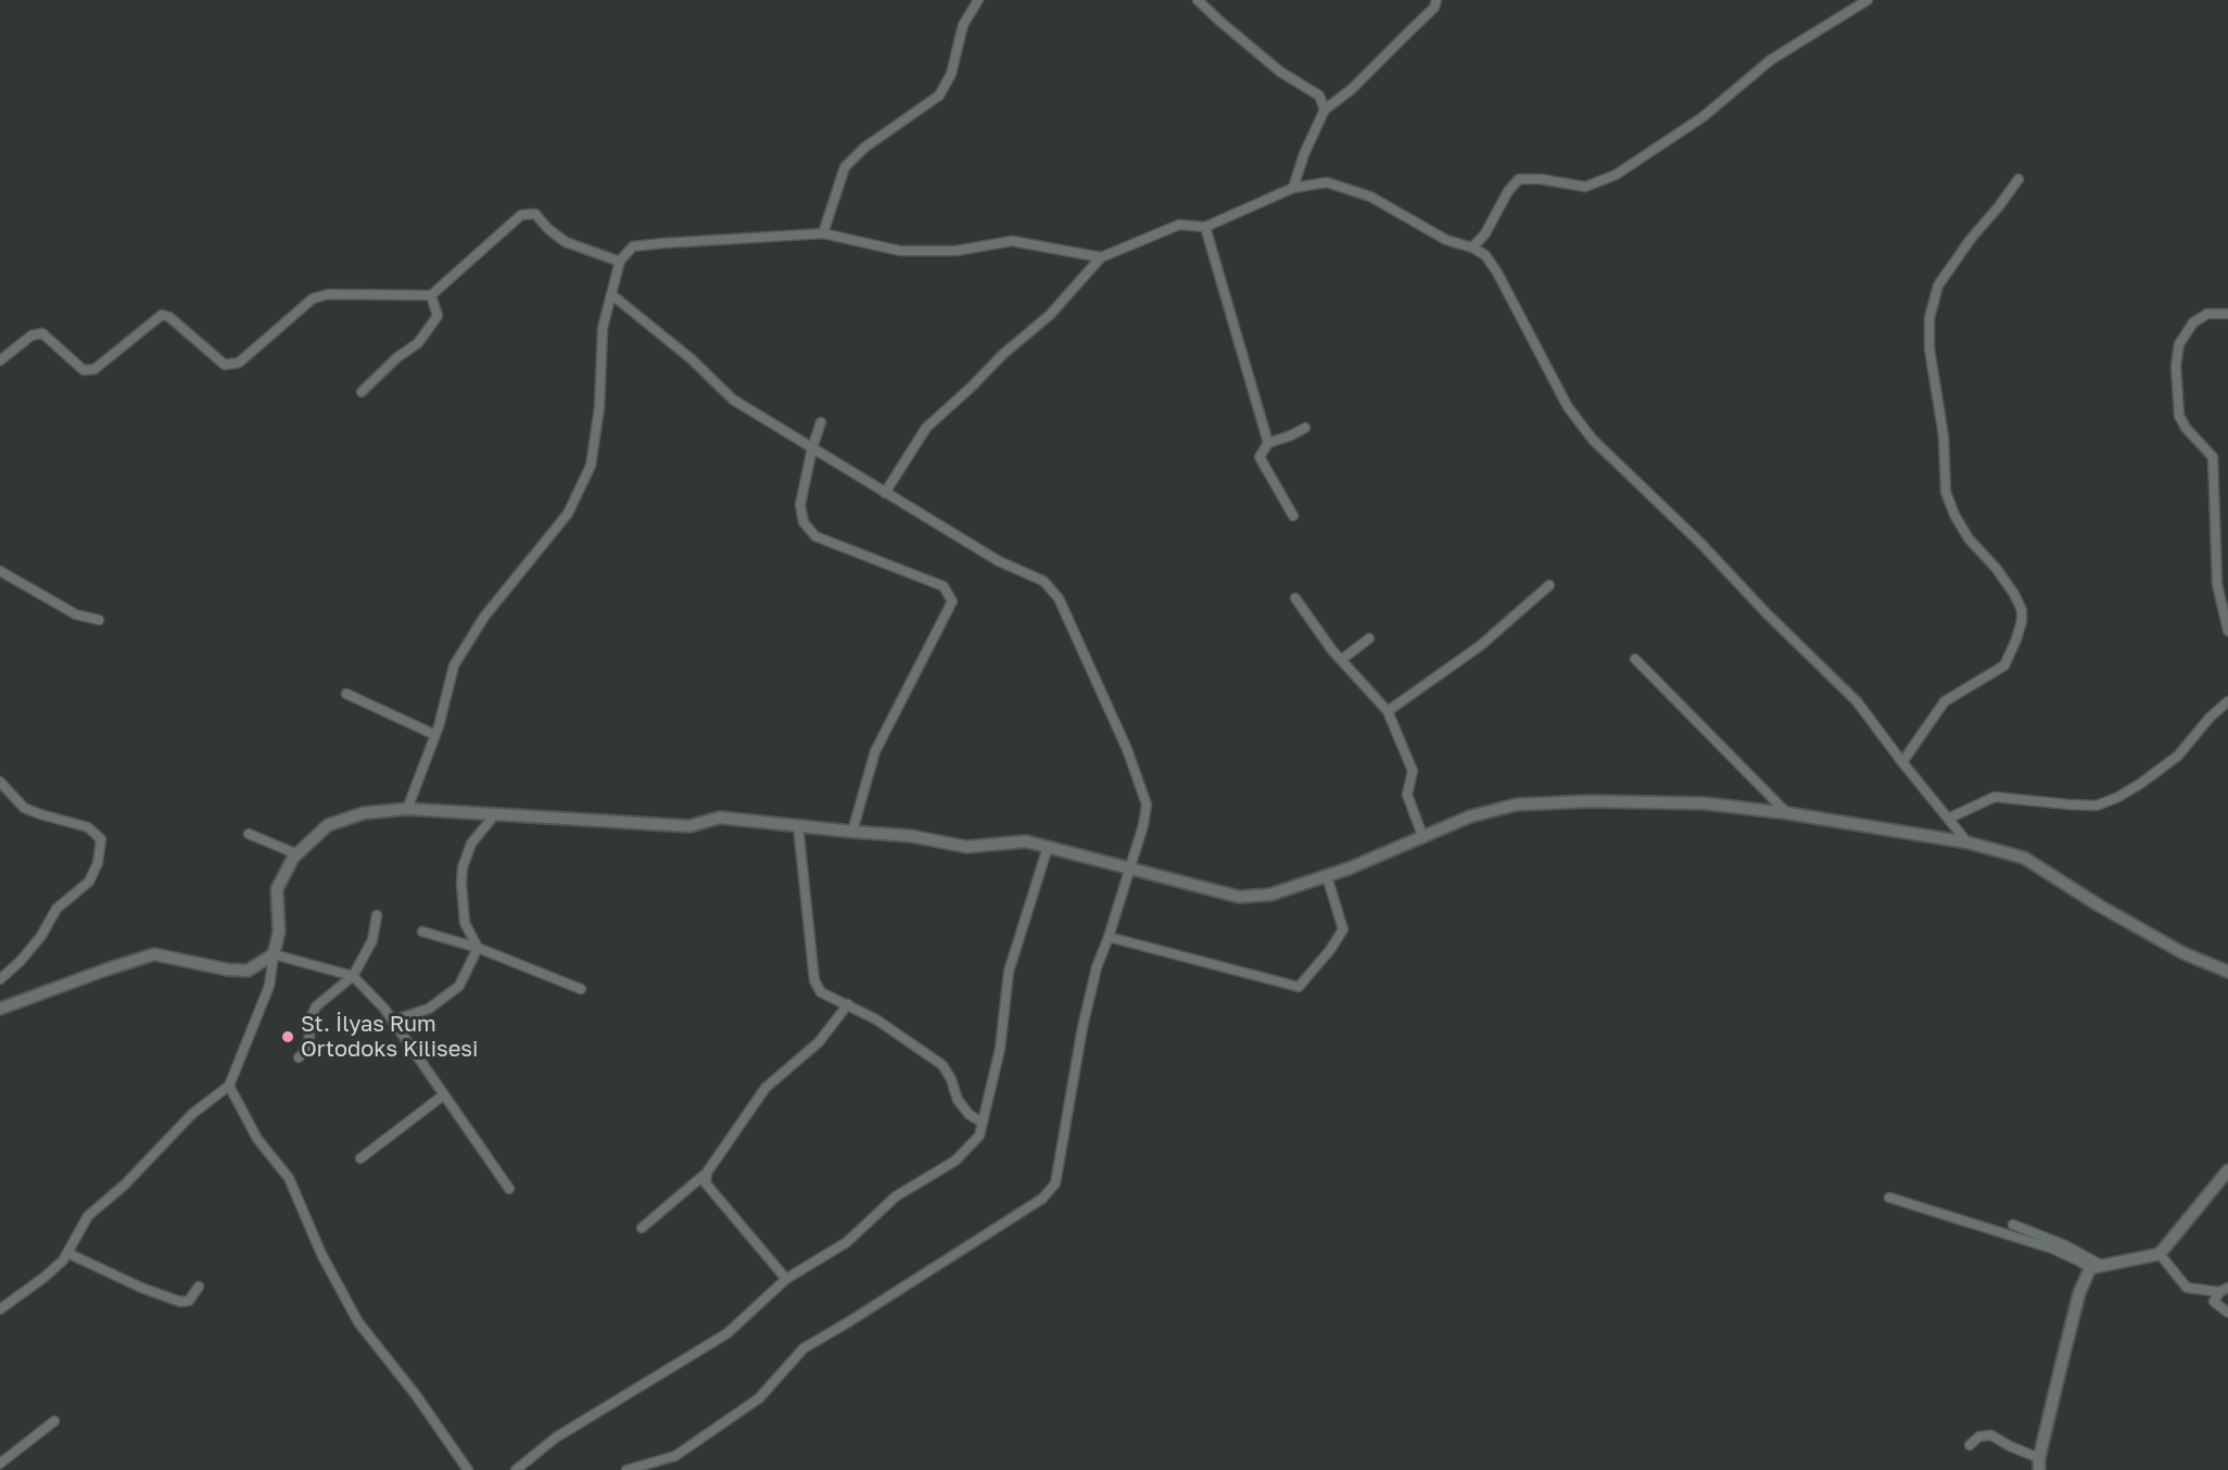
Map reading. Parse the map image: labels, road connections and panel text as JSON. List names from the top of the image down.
{
  "places": ["St. İlyas Rum Ortodoks Kilisesi"]
}
